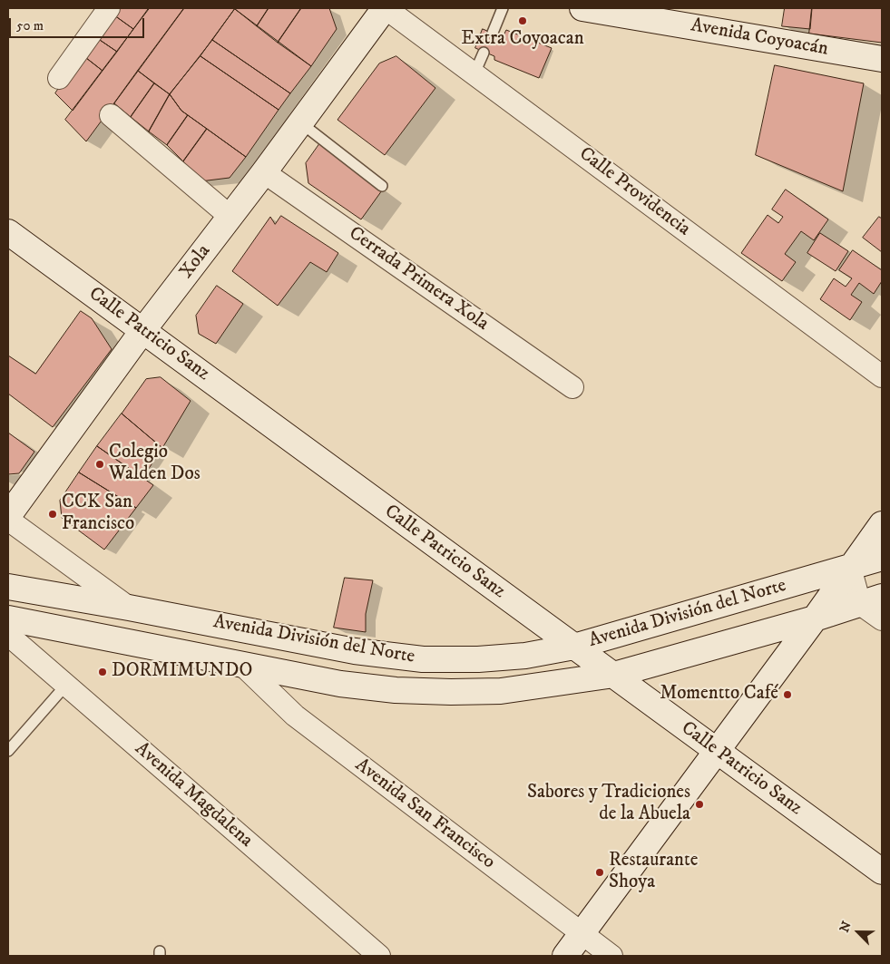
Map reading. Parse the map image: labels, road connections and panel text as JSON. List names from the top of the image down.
{
  "streets": {
    "street": [
      "Avenida Coyoacán",
      "Calle Providencia",
      "Xola",
      "Cerrada Primera Xola",
      "Calle Patricio Sanz",
      "Avenida División del Norte",
      "Avenida Magdalena",
      "Avenida San Francisco"
    ]
  },
  "crossings": [
    ["Calle Providencia", "Xola"],
    ["Xola", "Cerrada Primera Xola"],
    ["Xola", "Calle Patricio Sanz"],
    ["Calle Patricio Sanz", "Avenida División del Norte"],
    ["Avenida División del Norte", "Avenida San Francisco"]
  ],
  "places": [
    "Extra Coyoacan",
    "Colegio Walden Dos",
    "CCK San Francisco",
    "DORMIMUNDO",
    "Momentto Café",
    "Sabores y Tradiciones de la Abuela",
    "Restaurante Shoya"
  ],
  "scale_bar": "50 m",
  "north": "top left"
}
